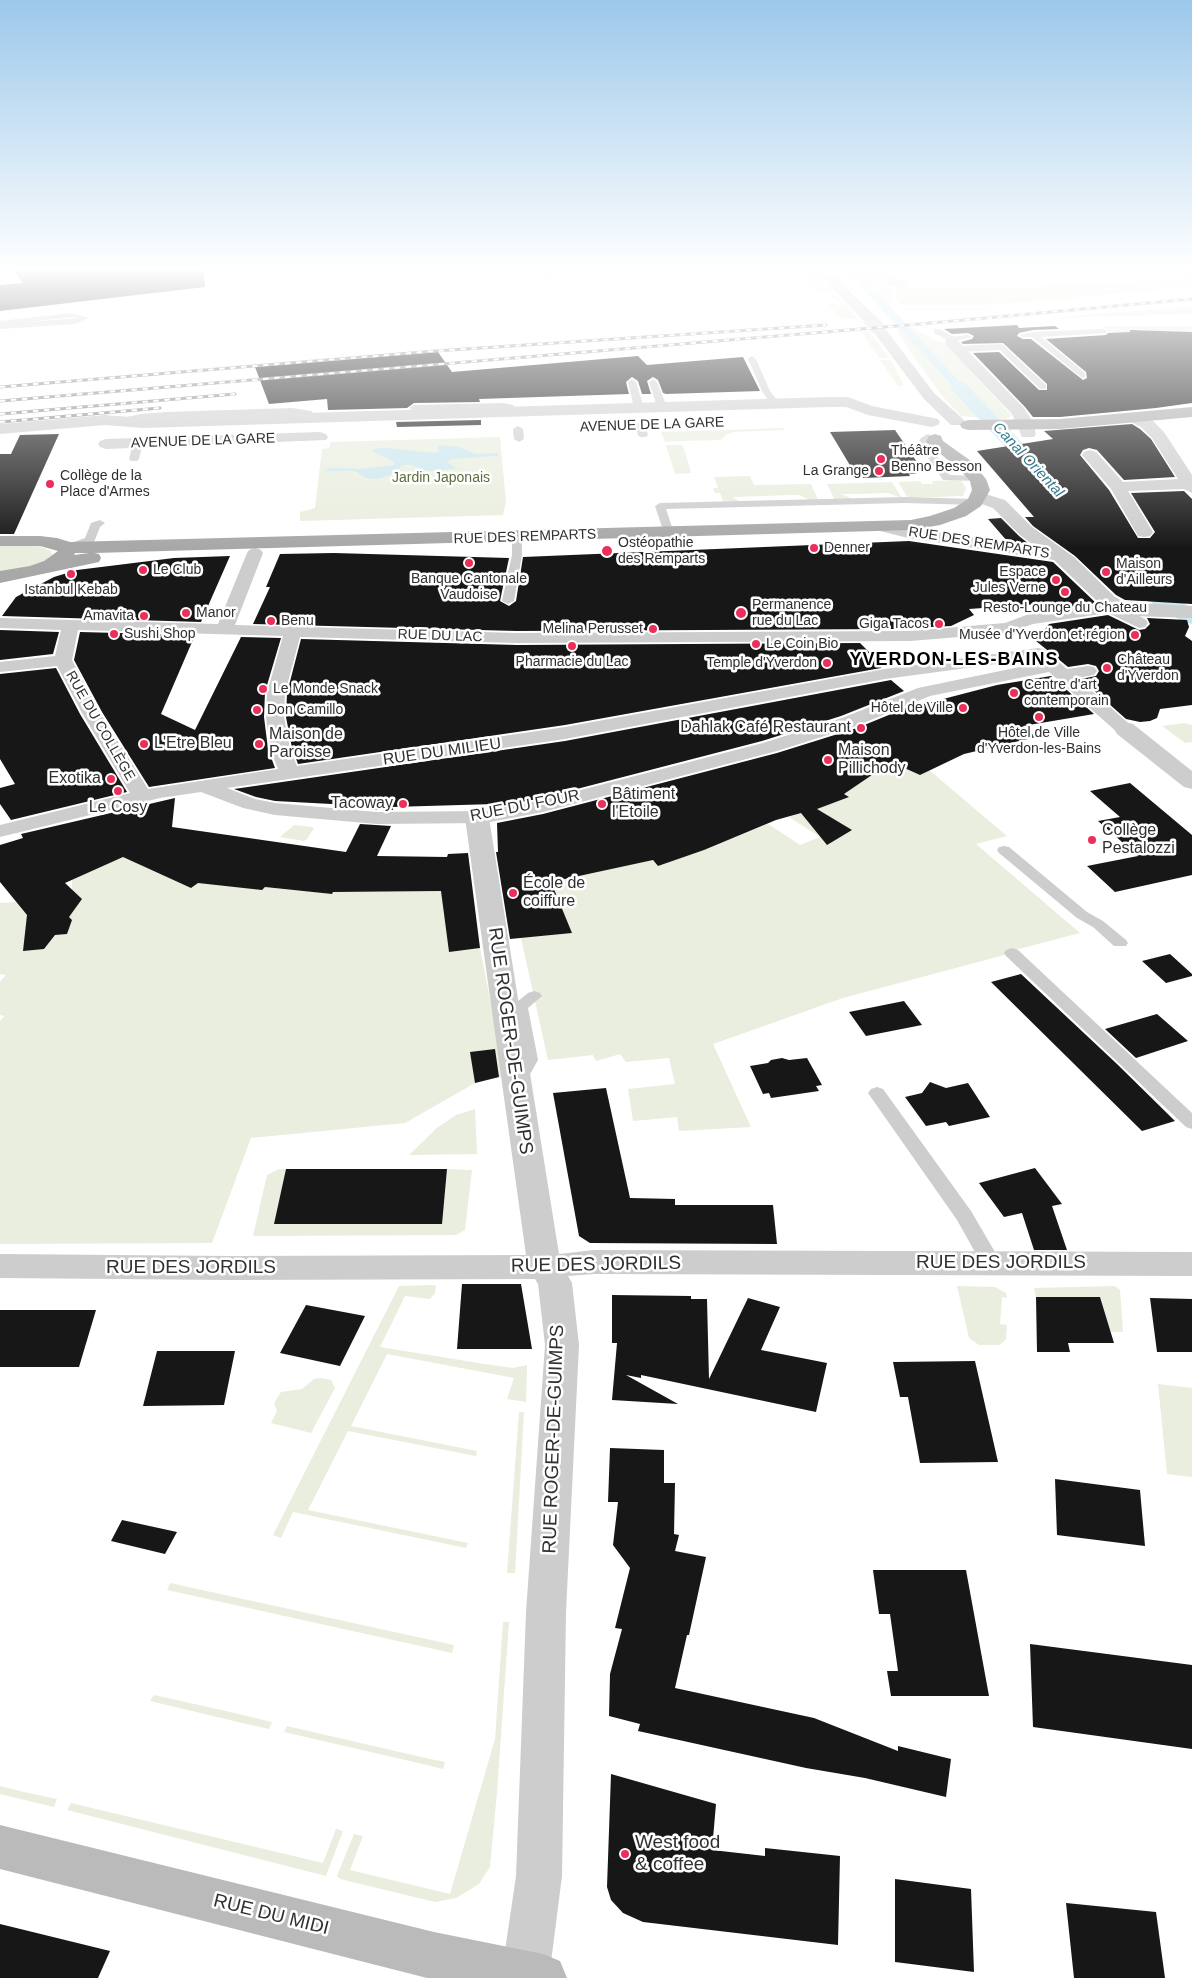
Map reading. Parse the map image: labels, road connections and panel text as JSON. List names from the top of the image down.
{
  "streets": {
    "main road": ["RUE DES REMPARTS", "RUE DU MIDI"],
    "street": [
      "AVENUE DE LA GARE",
      "RUE DU LAC",
      "RUE DU COLLÈGE",
      "RUE DU MILIEU",
      "RUE DU FOUR",
      "RUE ROGER-DE-GUIMPS",
      "RUE DES JORDILS"
    ]
  },
  "crossings": [
    ["RUE DU LAC", "RUE DU COLLÈGE"],
    ["RUE DU LAC", "RUE DU MILIEU"],
    ["RUE DU COLLÈGE", "RUE DU MILIEU"],
    ["RUE DU MILIEU", "RUE DU FOUR"],
    ["RUE DU FOUR", "RUE ROGER-DE-GUIMPS"],
    ["RUE ROGER-DE-GUIMPS", "RUE DES JORDILS"],
    ["RUE ROGER-DE-GUIMPS", "RUE DU MIDI"]
  ],
  "districts": ["YVERDON-LES-BAINS"],
  "water": ["Canal Oriental"],
  "parks": ["Jardin Japonais"],
  "places": [
    "Théâtre Benno Besson",
    "La Grange",
    "Collège de la Place d'Armes",
    "Denner",
    "Ostéopathie des Remparts",
    "Banque Cantonale Vaudoise",
    "Le Club",
    "Maison d'Ailleurs",
    "Istanbul Kebab",
    "Espace Jules Verne",
    "Resto-Lounge du Chateau",
    "Manor",
    "Permanence rue du Lac",
    "Amavita",
    "Benu",
    "Giga Tacos",
    "Melina Perusset",
    "Sushi Shop",
    "Musée d'Yverdon et région",
    "Le Coin Bio",
    "Pharmacie du Lac",
    "Temple d'Yverdon",
    "Château d'Yverdon",
    "Le Monde Snack",
    "Centre d'art contemporain",
    "Hôtel de Ville",
    "Don Camillo",
    "Hôtel de Ville d'Yverdon-les-Bains",
    "Dahlak Café Restaurant",
    "L'Etre Bleu",
    "Maison de Paroisse",
    "Maison Pillichody",
    "Exotika",
    "Le Cosy",
    "Tacoway",
    "Bâtiment l'Etoile",
    "Collège Pestalozzi",
    "École de coiffure",
    "West food & coffee"
  ]
}
